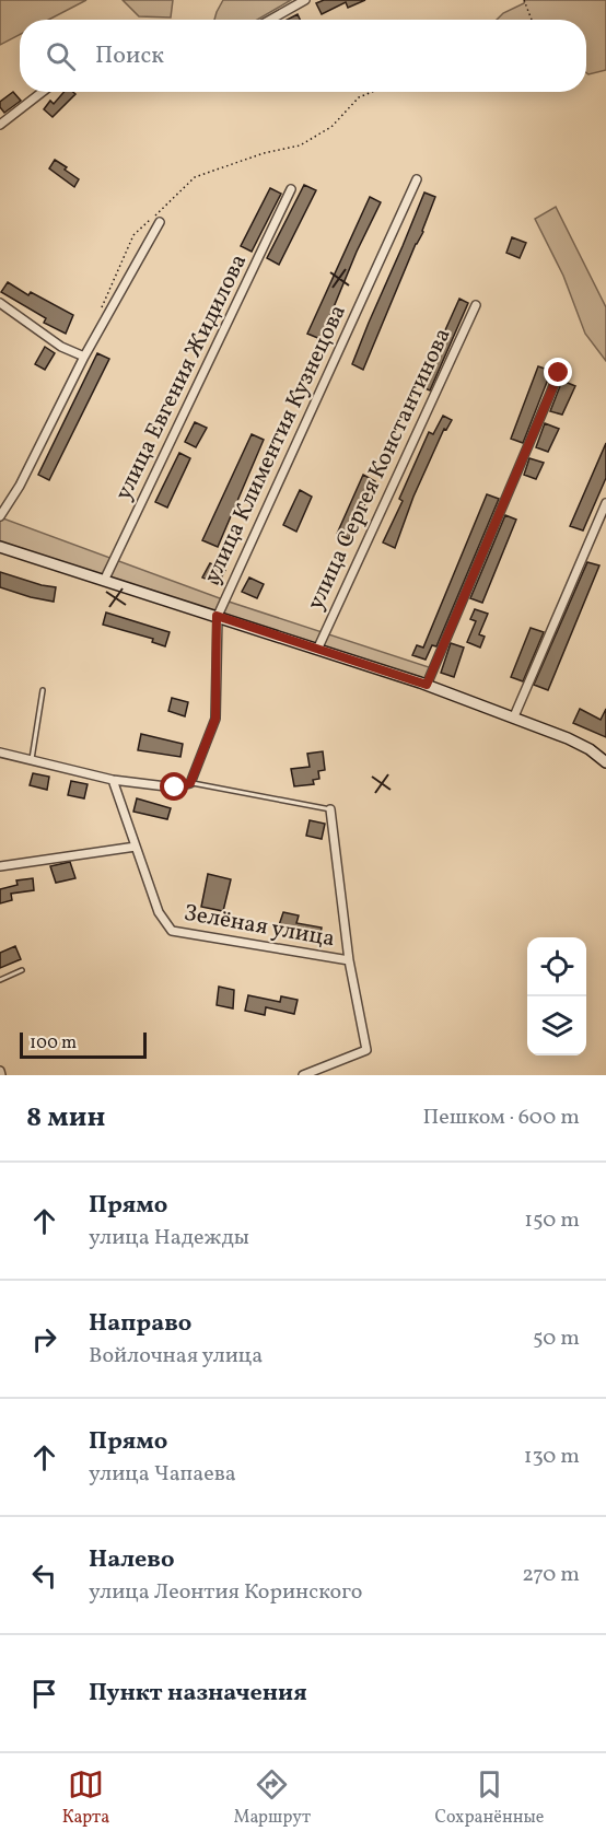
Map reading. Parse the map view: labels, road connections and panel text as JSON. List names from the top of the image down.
{
  "streets": {
    "street": [
      "улица Евгения Жидилова",
      "улица Климентия Кузнецова",
      "улица Сергея Константинова",
      "Зелёная улица"
    ]
  },
  "scale_bar": "100 m",
  "page": {
    "search": "Поиск",
    "scale": "100 m",
    "heading": ["8 мин", "Пешком · 600 m"],
    "list": [
      ["Прямо", "улица Надежды", "150 m"],
      ["Направо", "Войлочная улица", "50 m"],
      ["Прямо", "улица Чапаева", "130 m"],
      ["Налево", "улица Леонтия Коринского", "270 m"],
      "Пункт назначения"
    ],
    "nav": ["Карта", "Маршрут", "Сохранённые"]
  }
}
